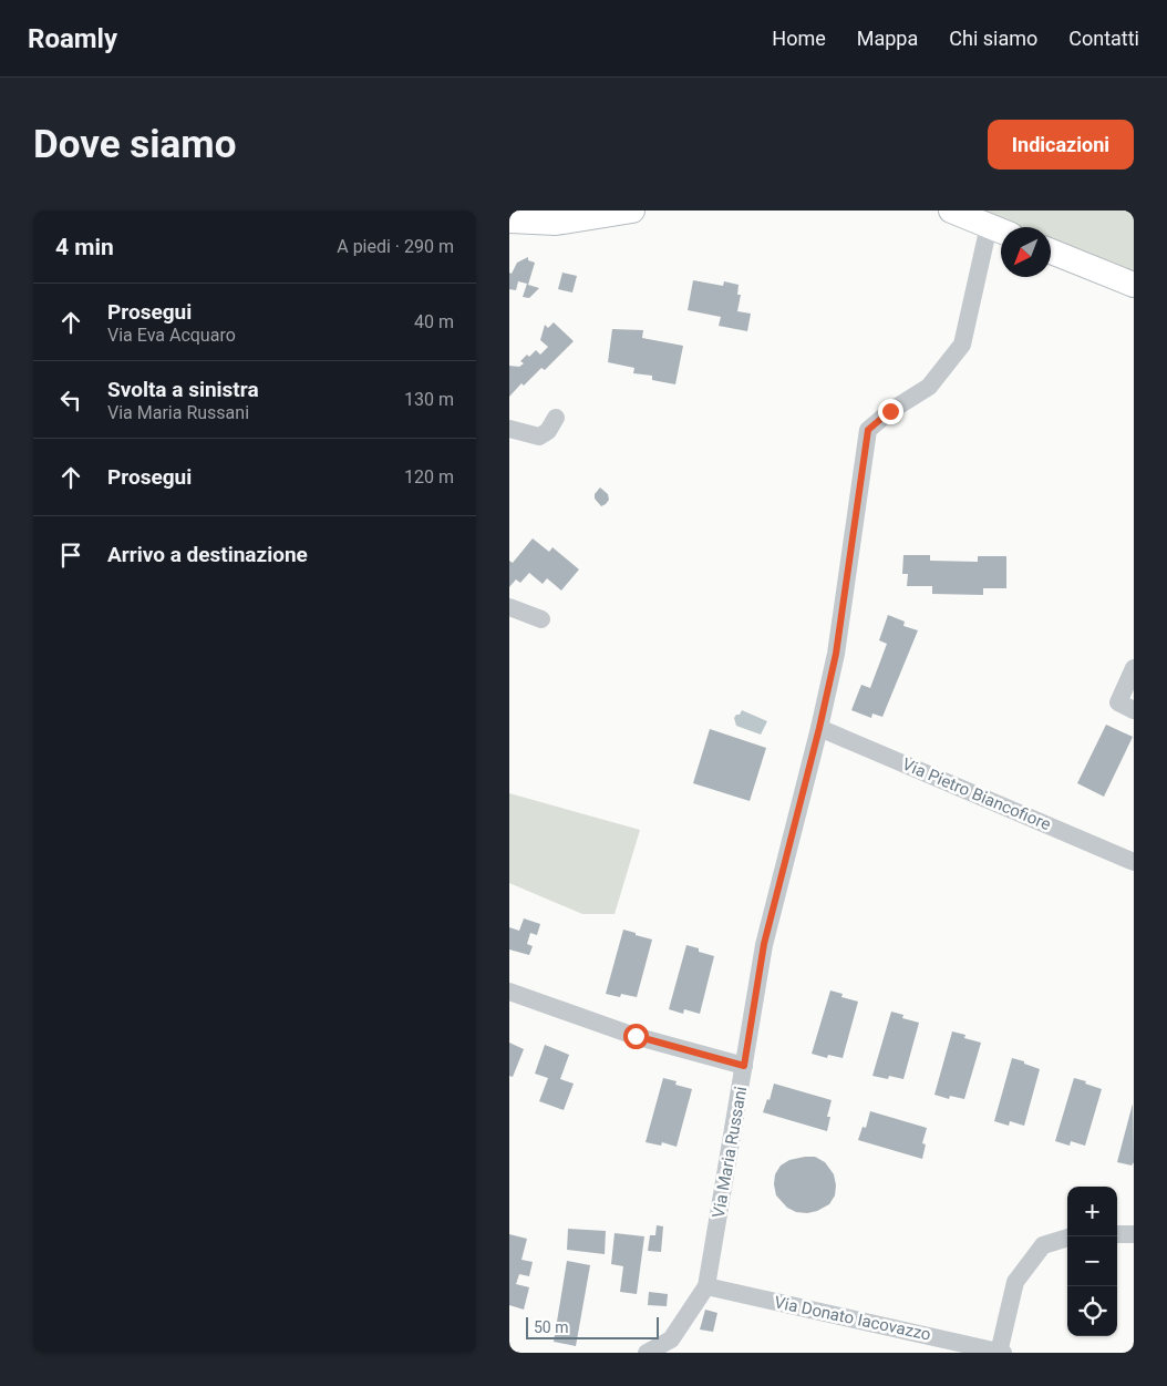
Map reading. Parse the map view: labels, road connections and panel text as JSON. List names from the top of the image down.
{
  "streets": {
    "street": ["Via Pietro Biancofiore", "Via Maria Russani", "Via Donato Iacovazzo"]
  },
  "crossings": [
    ["Via Pietro Biancofiore", "Via Maria Russani"],
    ["Via Maria Russani", "Via Donato Iacovazzo"]
  ],
  "scale_bar": "50 m",
  "north": "bottom left",
  "page": {
    "header": "Roamly",
    "nav": [
      "Home",
      "Mappa",
      "Chi siamo",
      "Contatti"
    ],
    "buttons": "Indicazioni",
    "title": "Dove siamo",
    "heading": ["4 min", "A piedi · 290 m"],
    "list": [
      ["Prosegui", "Via Eva Acquaro", "40 m"],
      ["Svolta a sinistra", "Via Maria Russani", "130 m"],
      ["Prosegui", "120 m"],
      "Arrivo a destinazione"
    ],
    "map_buttons": ["+", "−"],
    "scale": "50 m"
  }
}
